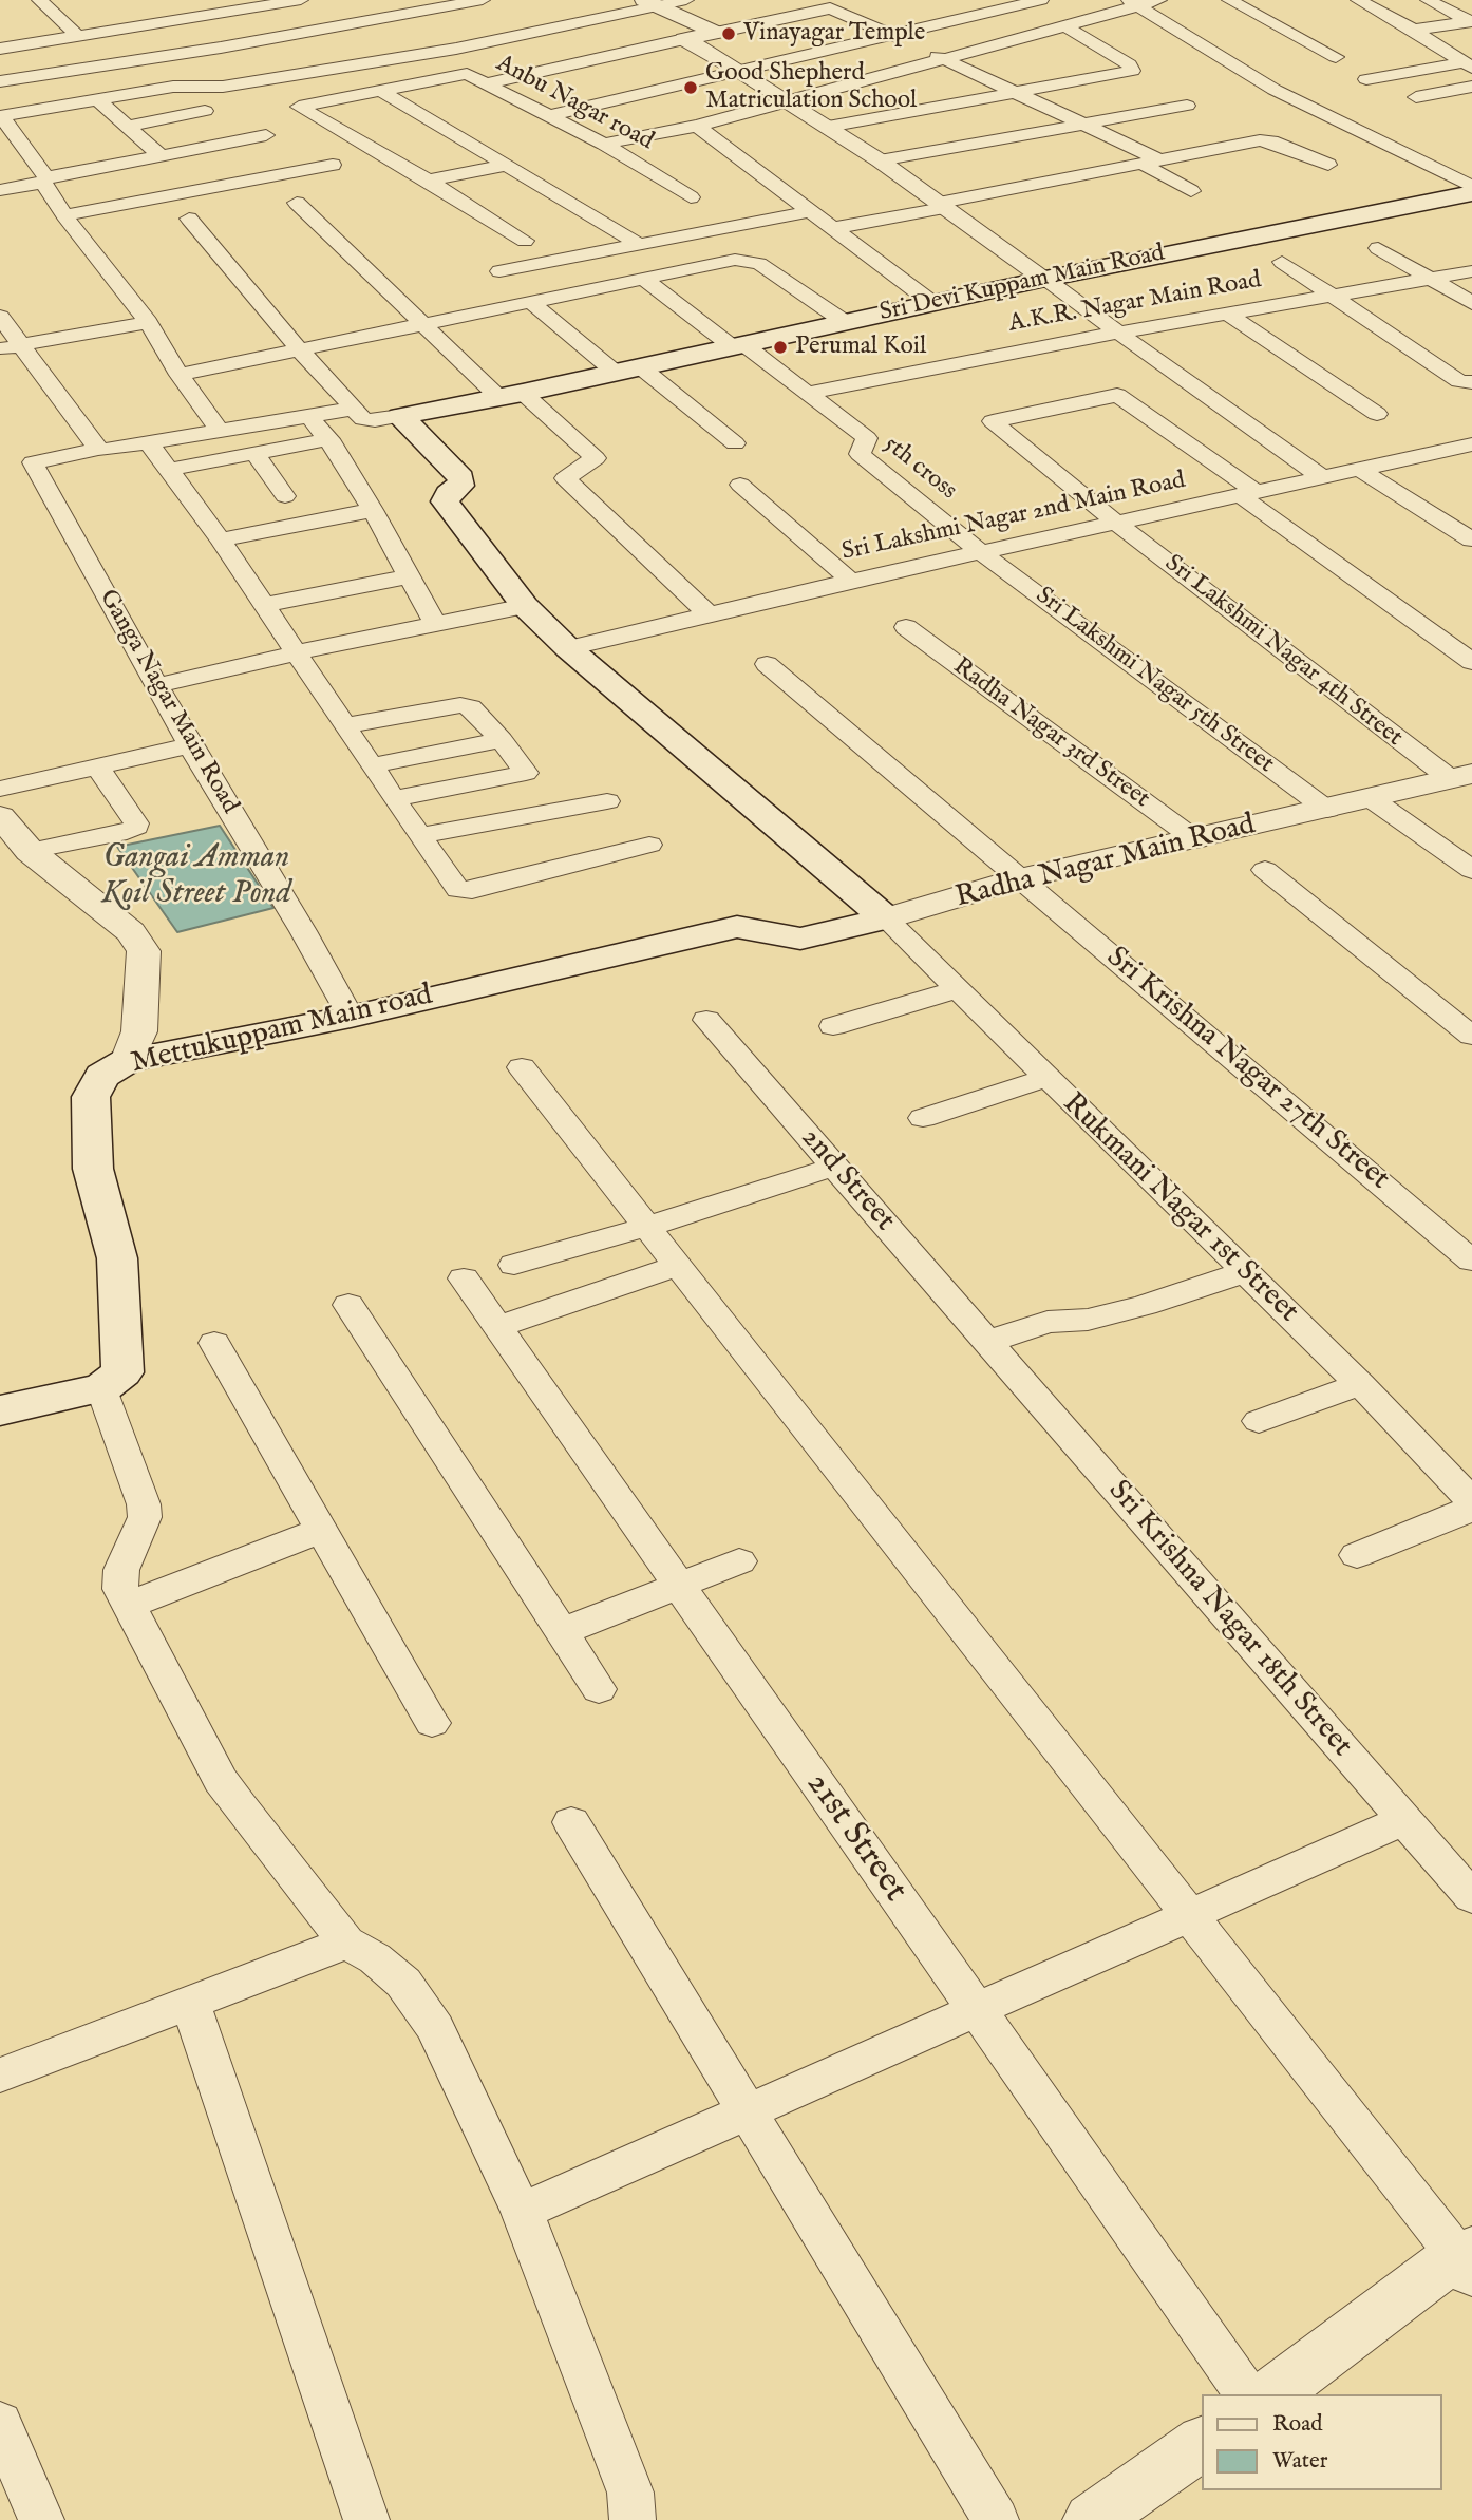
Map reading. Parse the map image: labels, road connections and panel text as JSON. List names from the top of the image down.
{
  "streets": {
    "main road": ["Sri Devi Kuppam Main Road", "Mettukuppam Main road"],
    "street": [
      "Anbu Nagar road",
      "A.K.R. Nagar Main Road",
      "5th cross",
      "Sri Lakshmi Nagar 2nd Main Road",
      "Sri Lakshmi Nagar 4th Street",
      "Sri Lakshmi Nagar 5th Street",
      "Ganga Nagar Main Road",
      "Radha Nagar 3rd Street",
      "Radha Nagar Main Road",
      "Sri Krishna Nagar 27th Street",
      "2nd Street",
      "Rukmani Nagar 1st Street",
      "Sri Krishna Nagar 18th Street",
      "21st Street"
    ]
  },
  "crossings": [
    ["A.K.R. Nagar Main Road", "5th cross"],
    ["5th cross", "Sri Lakshmi Nagar 2nd Main Road"],
    ["5th cross", "Sri Lakshmi Nagar 5th Street"],
    ["Sri Lakshmi Nagar 2nd Main Road", "Sri Lakshmi Nagar 4th Street"],
    ["Sri Lakshmi Nagar 2nd Main Road", "Sri Lakshmi Nagar 5th Street"],
    ["Sri Lakshmi Nagar 4th Street", "Radha Nagar Main Road"],
    ["Sri Lakshmi Nagar 5th Street", "Radha Nagar Main Road"],
    ["Ganga Nagar Main Road", "Mettukuppam Main road"],
    ["Radha Nagar 3rd Street", "Radha Nagar Main Road"],
    ["Radha Nagar Main Road", "Mettukuppam Main road"],
    ["Radha Nagar Main Road", "Sri Krishna Nagar 27th Street"],
    ["Radha Nagar Main Road", "Rukmani Nagar 1st Street"],
    ["Mettukuppam Main road", "Rukmani Nagar 1st Street"],
    ["2nd Street", "Sri Krishna Nagar 18th Street"]
  ],
  "water": ["Gangai Amman Koil Street Pond"],
  "places": ["Vinayagar Temple", "Good Shepherd Matriculation School", "Perumal Koil"],
  "legend": ["Road", "Water"]
}
